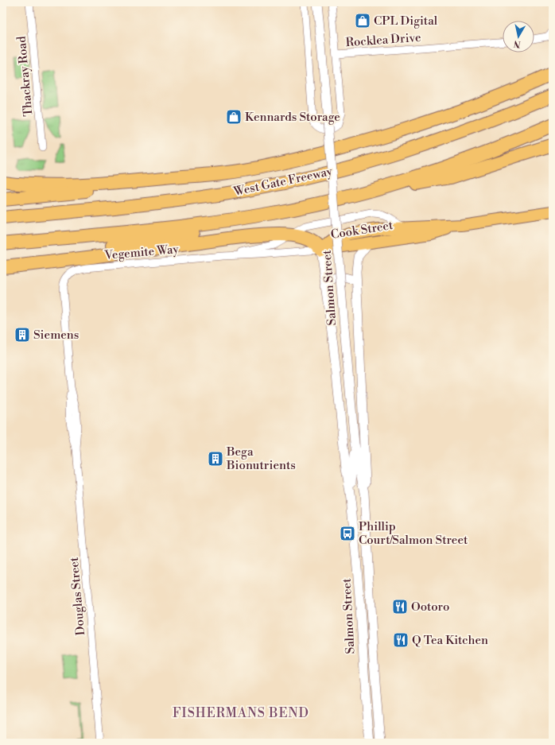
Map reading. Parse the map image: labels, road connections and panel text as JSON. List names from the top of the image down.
{
  "streets": {
    "highway": ["West Gate Freeway"],
    "main road": ["Cook Street"],
    "street": [
      "Rocklea Drive",
      "Thackray Road",
      "Vegemite Way",
      "Salmon Street",
      "Douglas Street"
    ]
  },
  "crossings": [
    ["Cook Street", "Vegemite Way"],
    ["Cook Street", "Salmon Street"],
    ["Vegemite Way", "Salmon Street"],
    ["Vegemite Way", "Douglas Street"]
  ],
  "districts": ["FISHERMANS BEND"],
  "places": {
    "shop": ["CPL Digital", "Kennards Storage"],
    "building": ["Siemens", "Bega Bionutrients"],
    "bus stop": ["Phillip Court/Salmon Street"],
    "restaurant": ["Ootoro", "Q Tea Kitchen"]
  },
  "north": "bottom"
}
